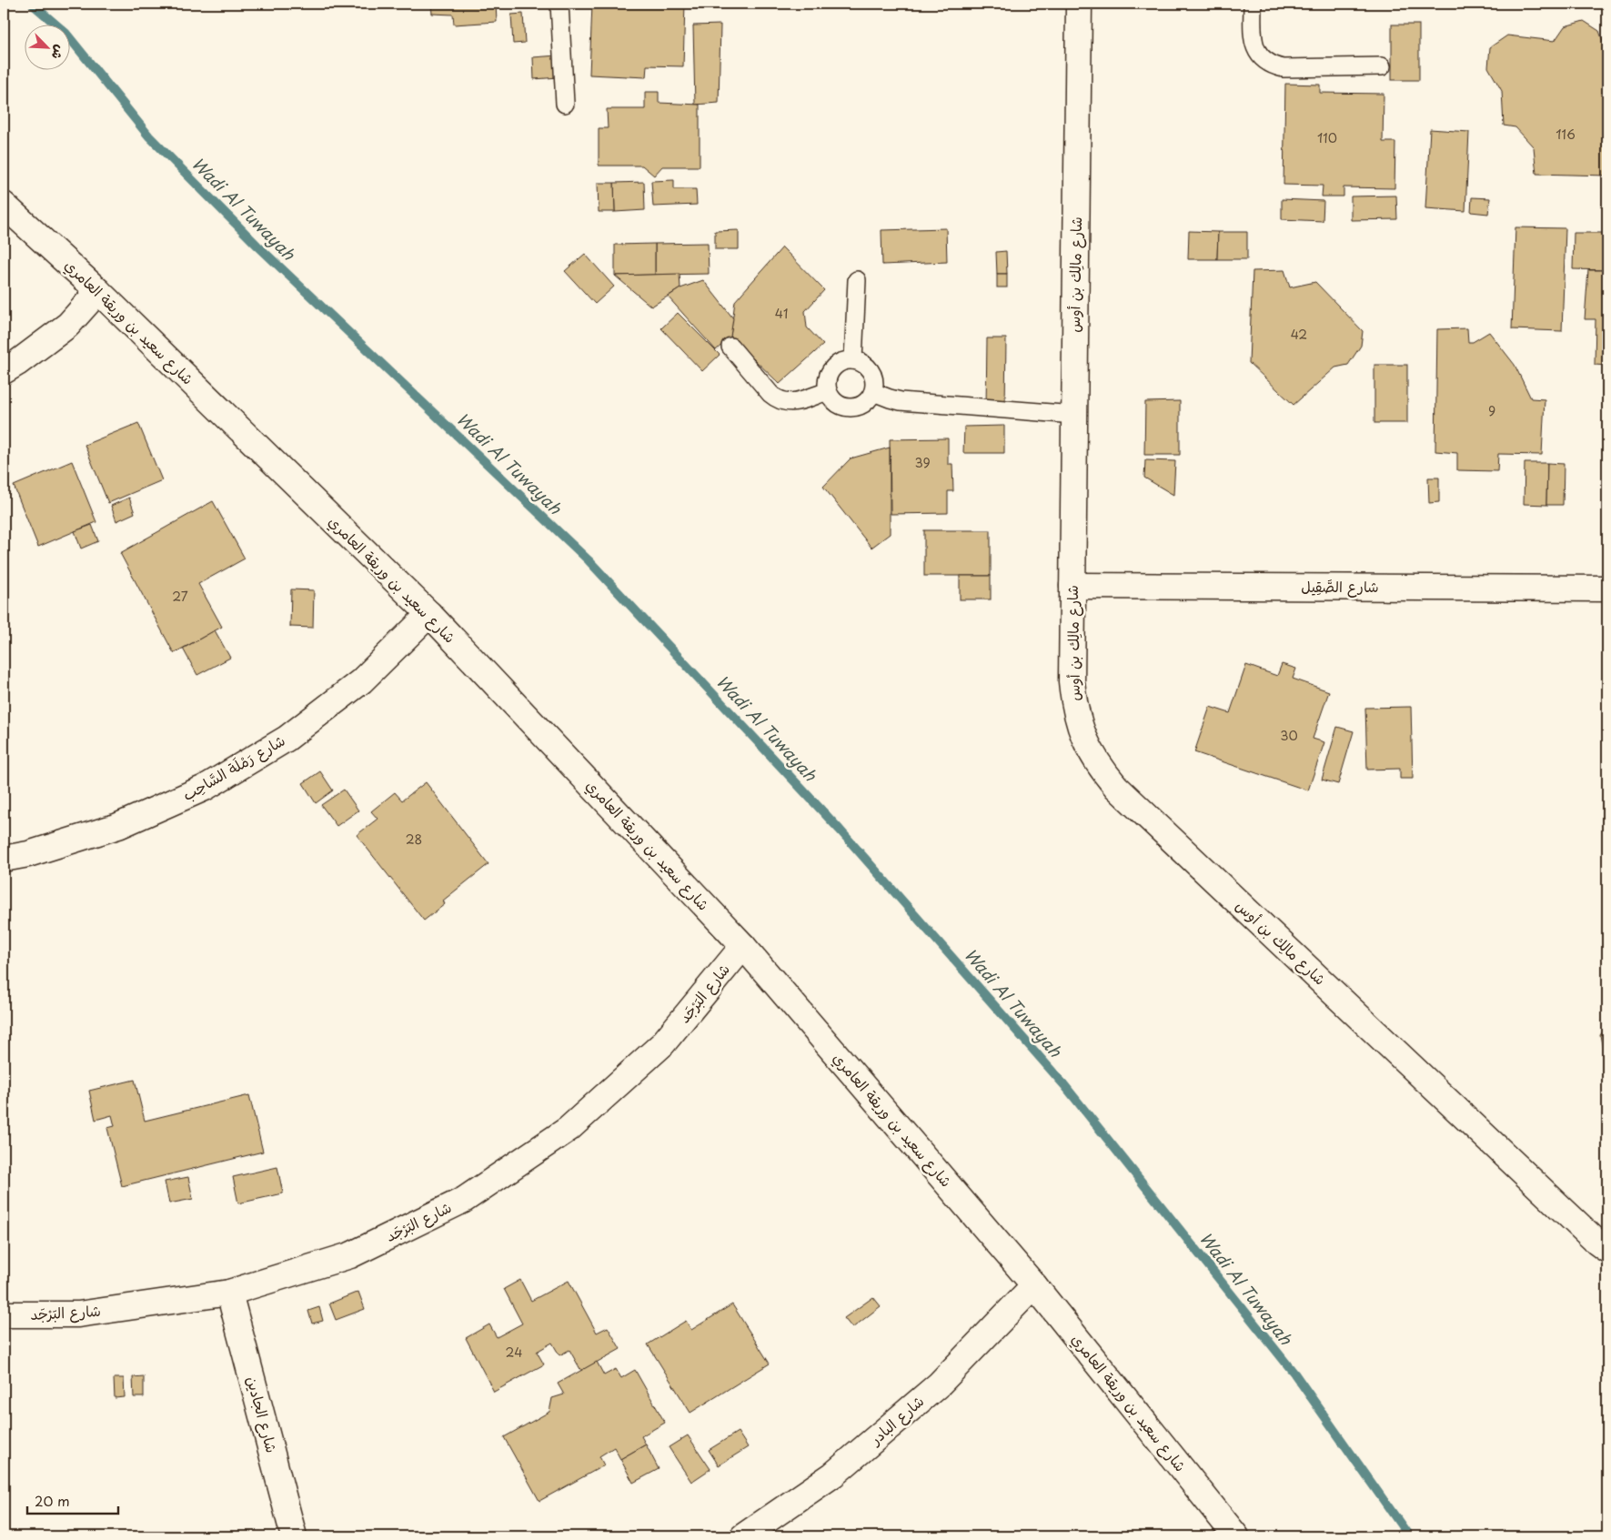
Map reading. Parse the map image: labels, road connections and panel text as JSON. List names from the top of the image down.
{
  "streets": {
    "street": [
      "شارع مالِك بن أوس",
      "شارع سعيد بن وريقة العامري",
      "شارع الصَّقِيل",
      "شارع رَمْلَة السَّاحِب",
      "شارع البَرْجَد",
      "شارع الجادين",
      "شارع البادر"
    ]
  },
  "crossings": [
    ["شارع مالِك بن أوس", "شارع الصَّقِيل"],
    ["شارع سعيد بن وريقة العامري", "شارع رَمْلَة السَّاحِب"],
    ["شارع سعيد بن وريقة العامري", "شارع البَرْجَد"],
    ["شارع سعيد بن وريقة العامري", "شارع البادر"],
    ["شارع البَرْجَد", "شارع الجادين"]
  ],
  "water": ["Wadi Al Tuwayah"],
  "house_numbers": [
    "116",
    "110",
    "41",
    "42",
    "9",
    "39",
    "27",
    "30",
    "28",
    "24"
  ],
  "scale_bar": "20 m",
  "north": "bottom right"
}
